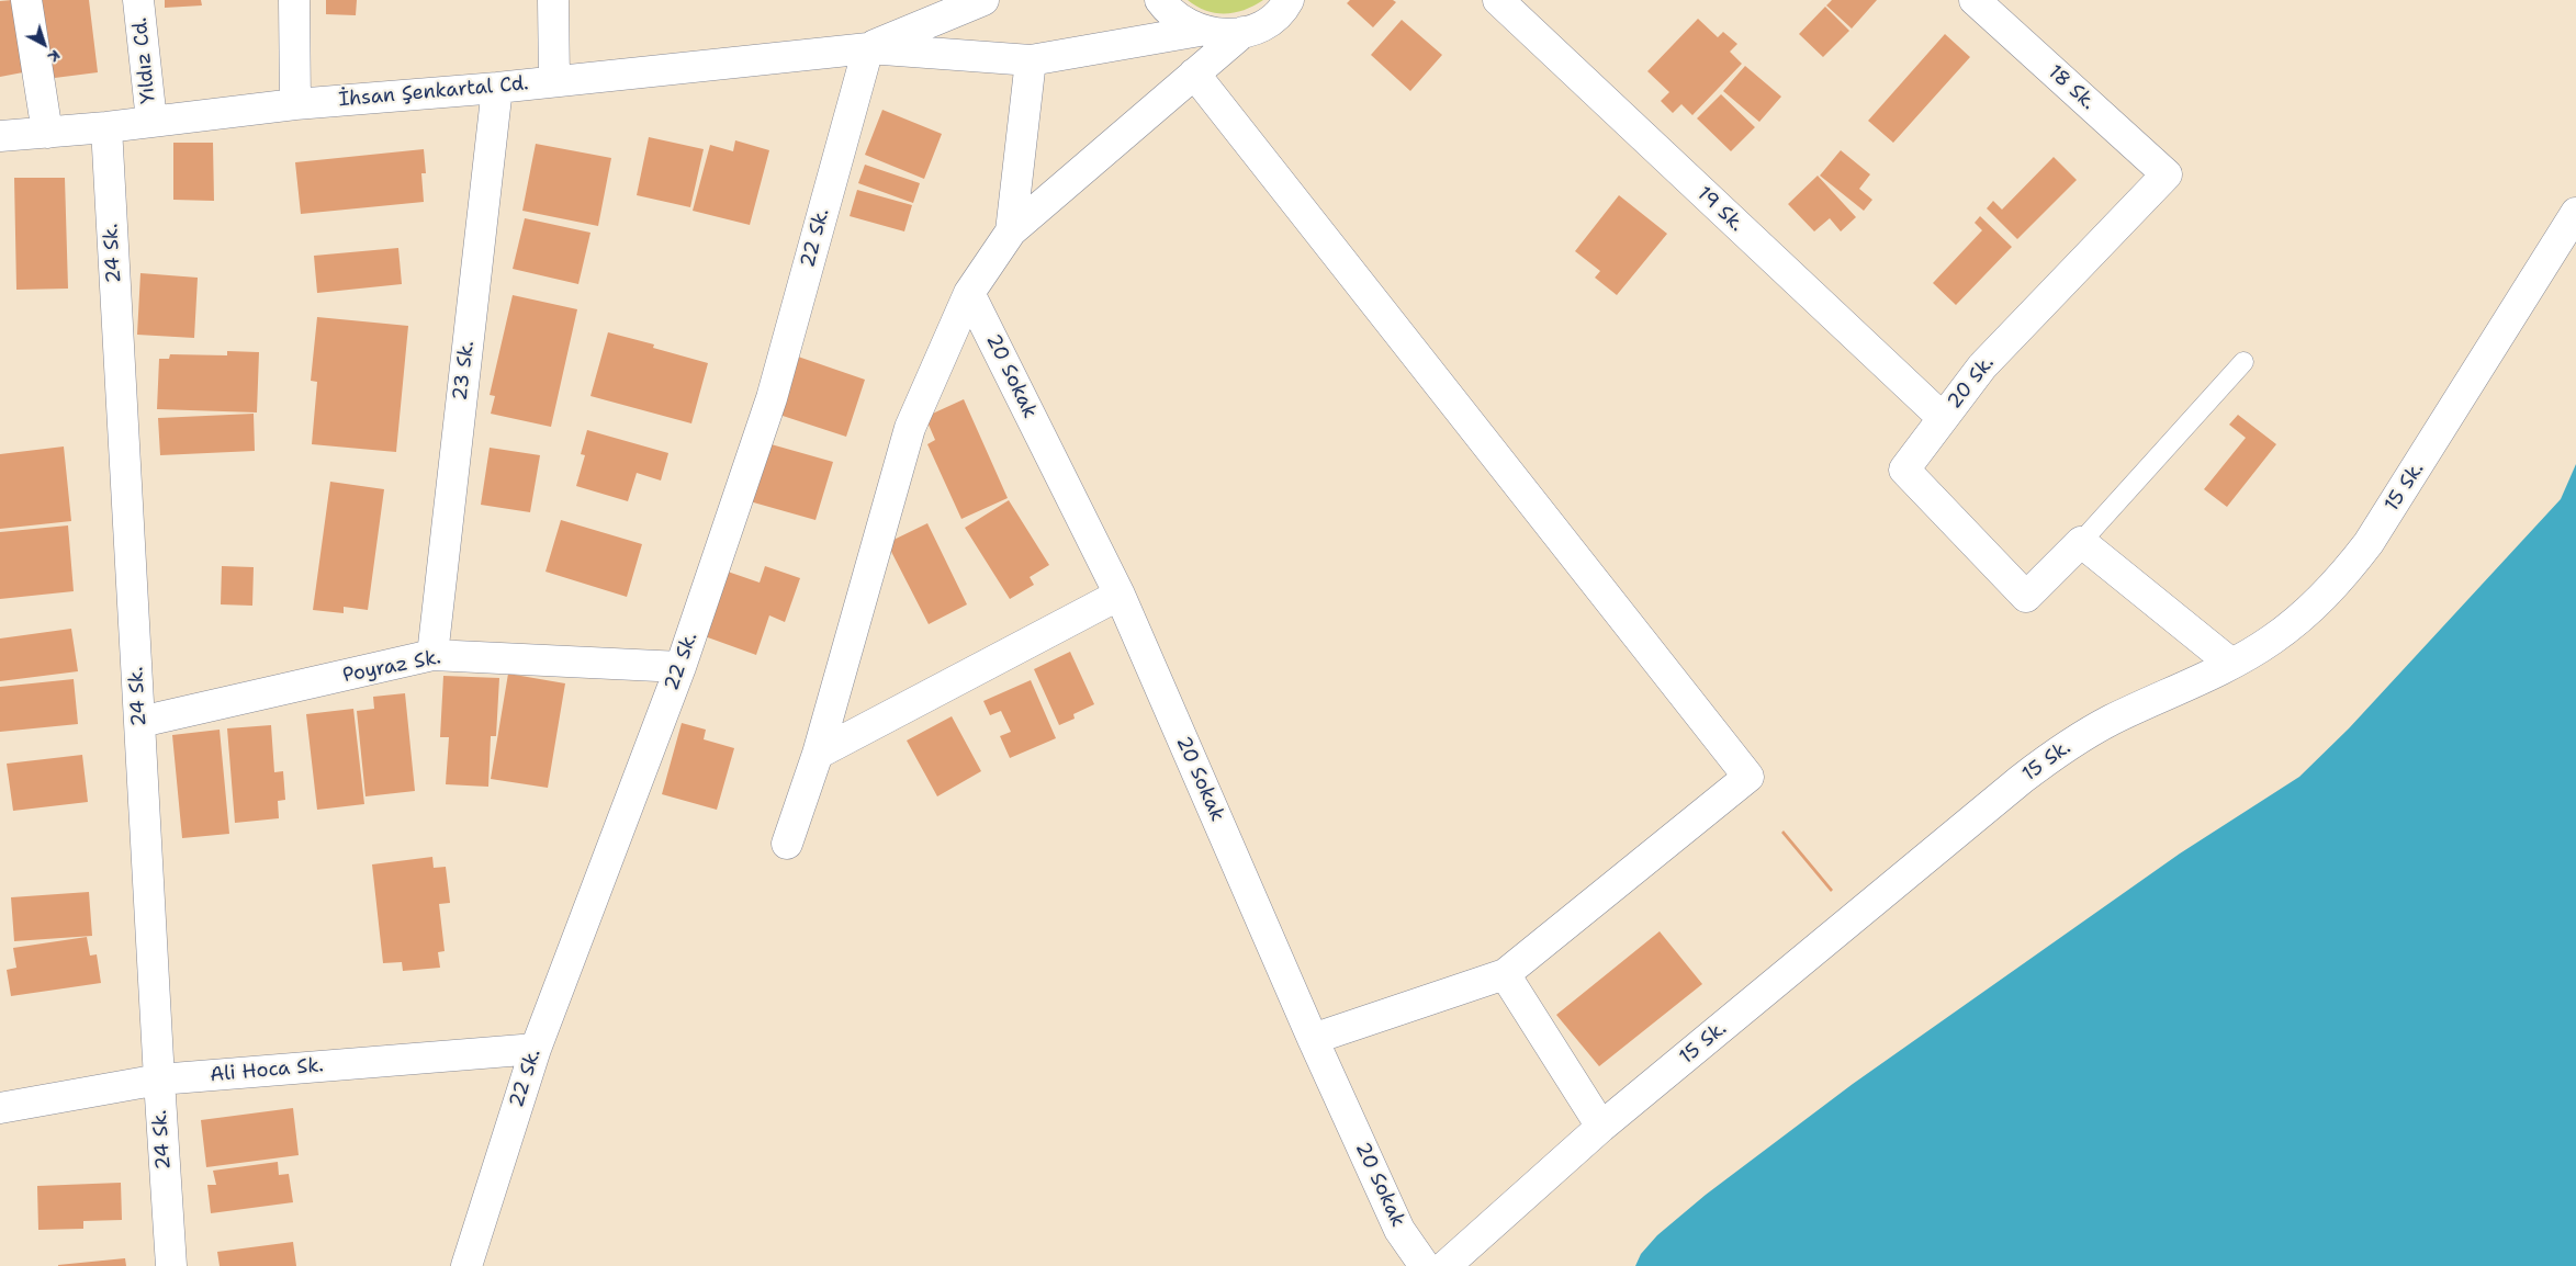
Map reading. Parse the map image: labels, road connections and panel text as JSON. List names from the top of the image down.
{
  "streets": {
    "street": [
      "Yıldız Cd.",
      "18 Sk.",
      "İhsan Şenkartal Cd.",
      "19 Sk.",
      "22 Sk.",
      "24 Sk.",
      "23 Sk.",
      "20 Sokak",
      "20 Sk.",
      "15 Sk.",
      "Poyraz Sk.",
      "Ali Hoca Sk."
    ]
  },
  "crossings": [
    ["Yıldız Cd.", "İhsan Şenkartal Cd."],
    ["18 Sk.", "20 Sk."],
    ["İhsan Şenkartal Cd.", "22 Sk."],
    ["İhsan Şenkartal Cd.", "24 Sk."],
    ["İhsan Şenkartal Cd.", "23 Sk."],
    ["19 Sk.", "20 Sk."],
    ["22 Sk.", "Poyraz Sk."],
    ["22 Sk.", "Ali Hoca Sk."],
    ["24 Sk.", "Poyraz Sk."],
    ["24 Sk.", "Ali Hoca Sk."],
    ["23 Sk.", "Poyraz Sk."]
  ],
  "north": "bottom right"
}
